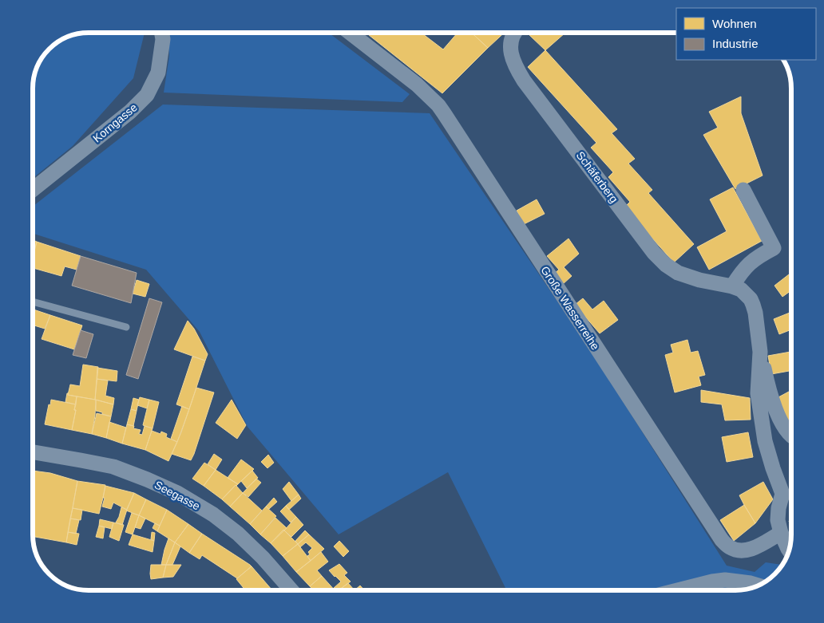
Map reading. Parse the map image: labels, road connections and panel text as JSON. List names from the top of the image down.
{
  "streets": {
    "street": [
      "Korngasse",
      "Schäferberg",
      "Große Wasserreihe",
      "Seegasse"
    ]
  },
  "crossings": [
    ["Schäferberg", "Große Wasserreihe"]
  ],
  "legend": ["Wohnen", "Industrie"]
}
